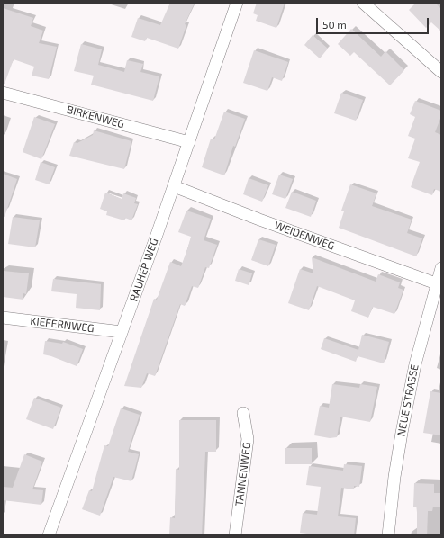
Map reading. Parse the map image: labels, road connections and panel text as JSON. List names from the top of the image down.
{
  "streets": {
    "street": [
      "BIRKENWEG",
      "WEIDENWEG",
      "RAUHER WEG",
      "KIEFERNWEG",
      "NEUE STRASSE",
      "TANNENWEG"
    ]
  },
  "crossings": [
    ["BIRKENWEG", "RAUHER WEG"],
    ["WEIDENWEG", "RAUHER WEG"],
    ["WEIDENWEG", "NEUE STRASSE"],
    ["RAUHER WEG", "KIEFERNWEG"]
  ],
  "scale_bar": "50 m"
}
